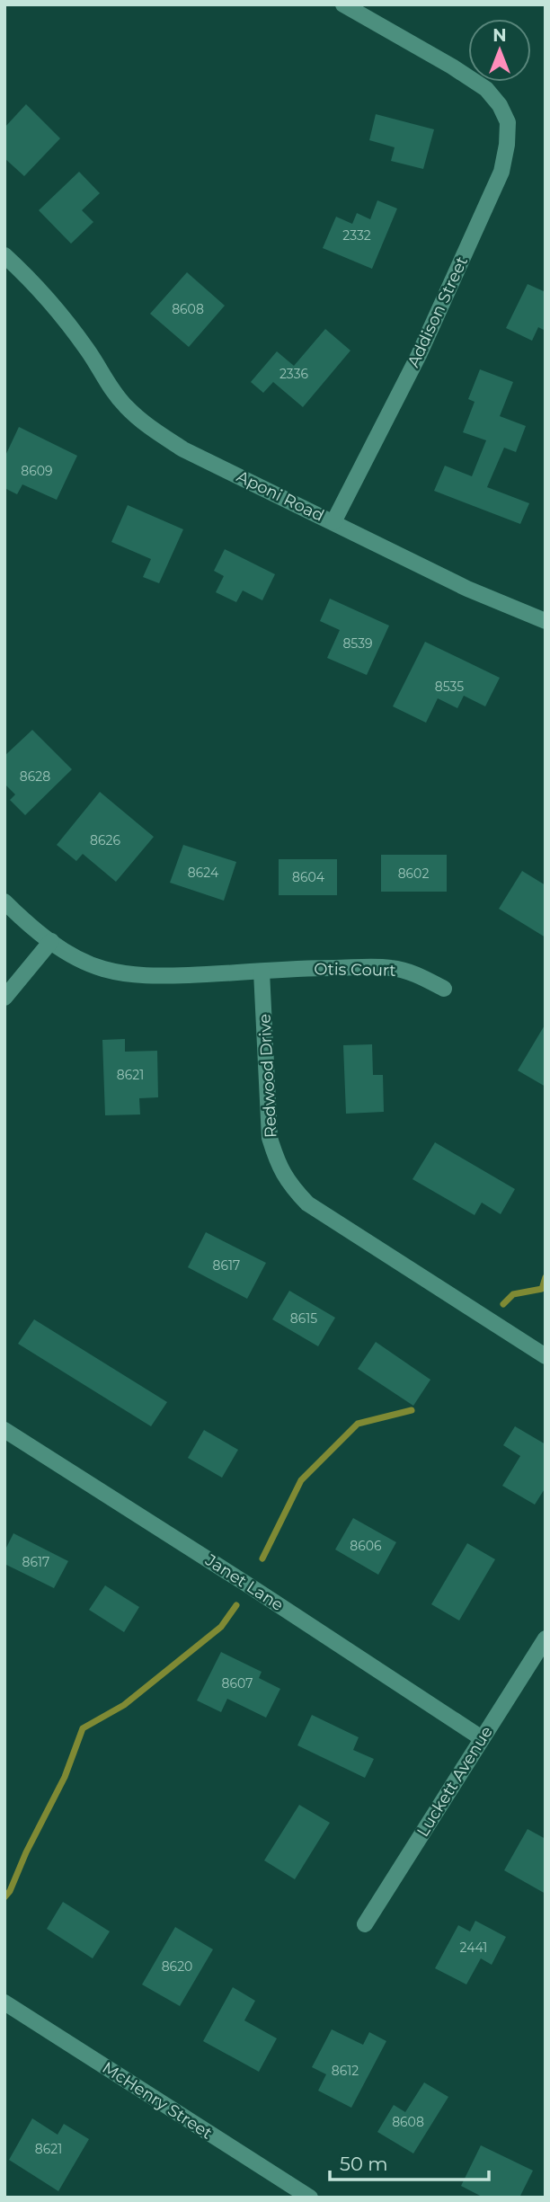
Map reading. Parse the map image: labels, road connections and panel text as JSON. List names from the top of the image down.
{
  "streets": {
    "street": [
      "Addison Street",
      "Aponi Road",
      "Otis Court",
      "Redwood Drive",
      "Janet Lane",
      "Luckett Avenue",
      "McHenry Street"
    ]
  },
  "crossings": [
    ["Addison Street", "Aponi Road"],
    ["Otis Court", "Redwood Drive"],
    ["Janet Lane", "Luckett Avenue"]
  ],
  "house_numbers": [
    "2332",
    "8608",
    "2336",
    "8609",
    "8539",
    "8535",
    "8628",
    "8626",
    "8624",
    "8602",
    "8604",
    "8621",
    "8617",
    "8615",
    "8606",
    "8617",
    "8607",
    "2441",
    "8620",
    "8612",
    "8608",
    "8621"
  ],
  "scale_bar": "50 m",
  "north": "top"
}
